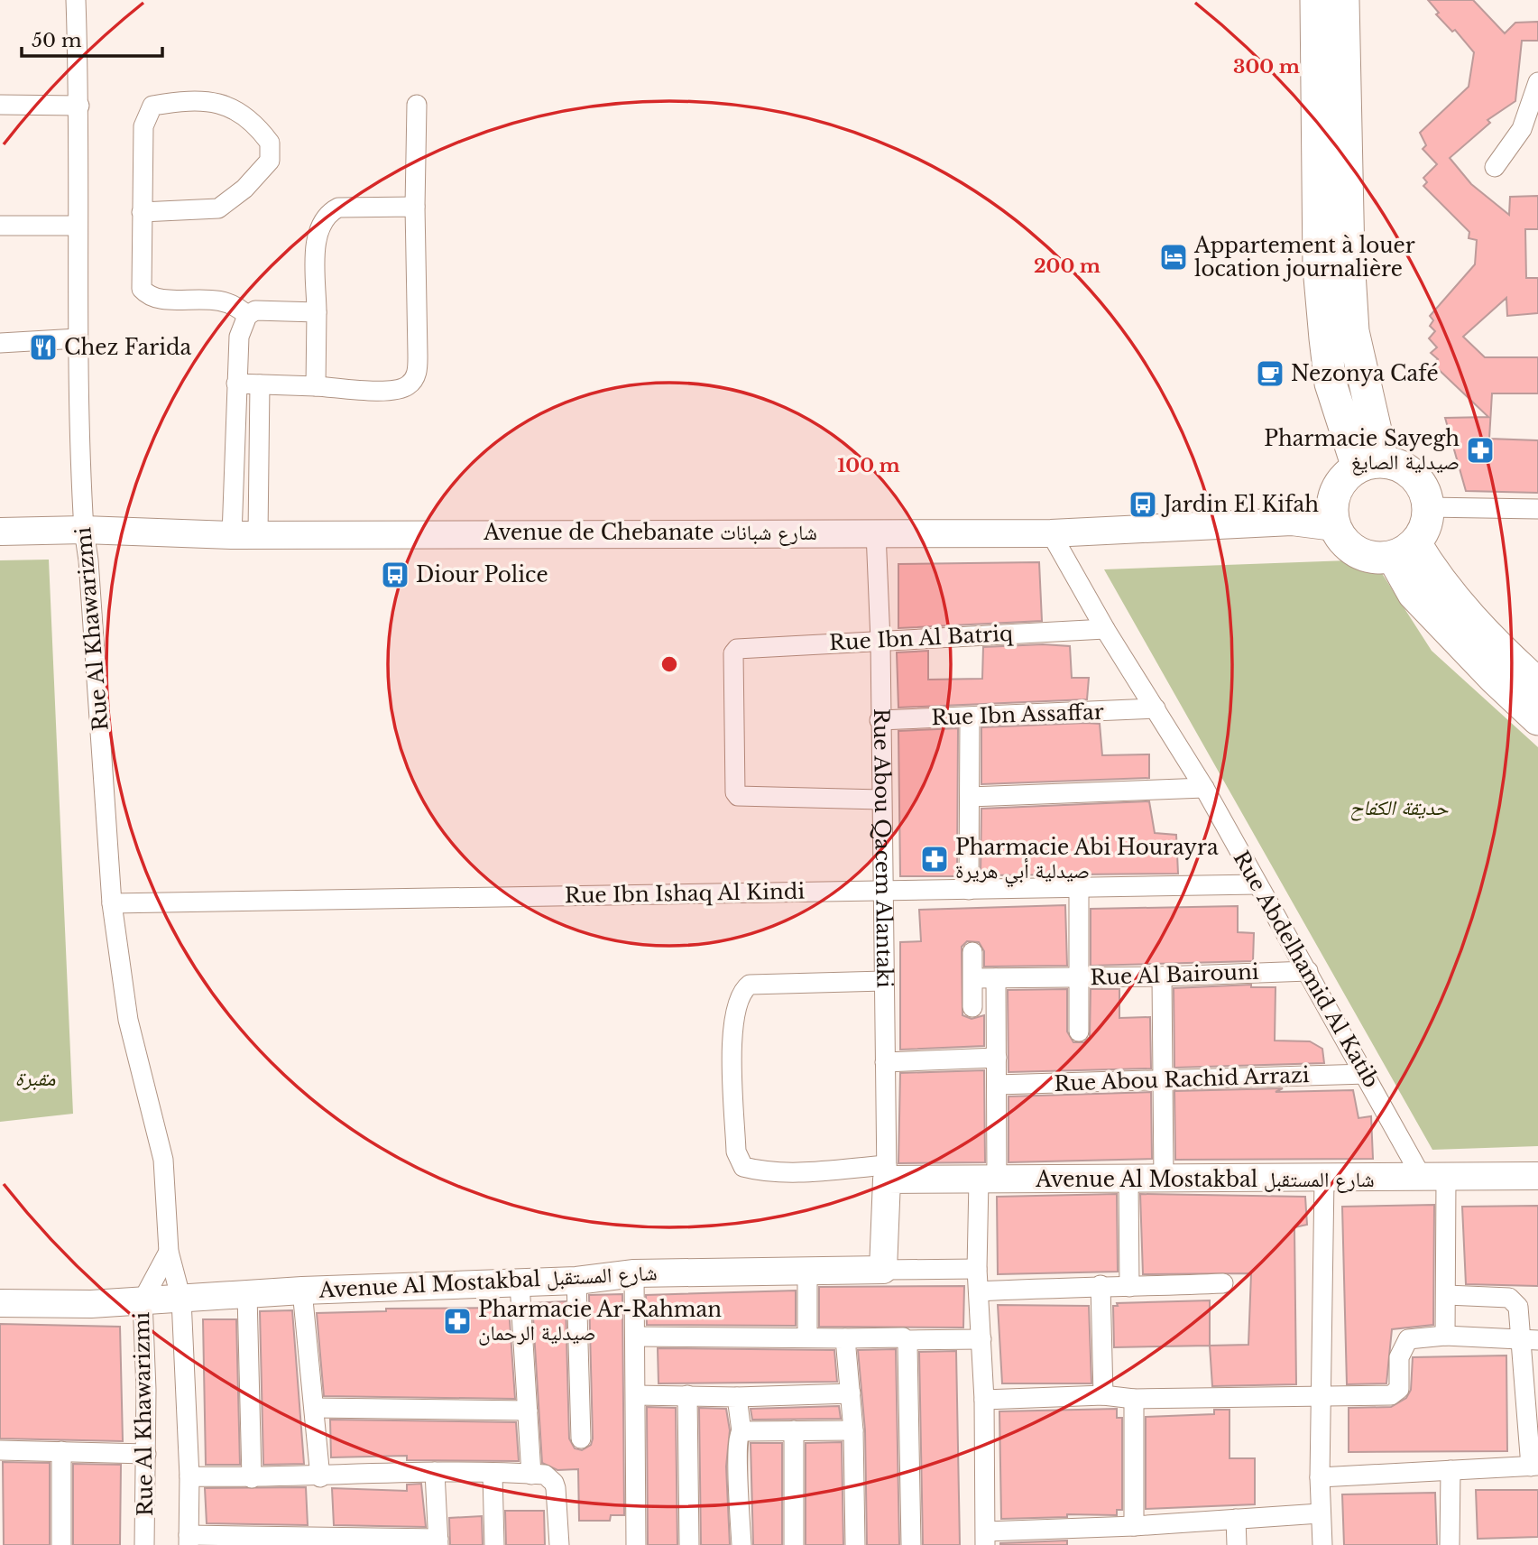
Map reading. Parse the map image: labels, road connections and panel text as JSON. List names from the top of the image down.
{
  "streets": {
    "street": [
      "Avenue de Chebanate شارع شبانات",
      "Rue Al Khawarizmi",
      "Rue Ibn Al Batriq",
      "Rue Ibn Assaffar",
      "Rue Abou Qacem Alantaki",
      "Rue Ibn Ishaq Al Kindi",
      "Rue Abdelhamid Al Katib",
      "Rue Al Bairouni",
      "Rue Abou Rachid Arrazi",
      "Avenue Al Mostakbal شارع المستقبل"
    ]
  },
  "crossings": [
    ["Avenue de Chebanate شارع شبانات", "Rue Al Khawarizmi"],
    ["Avenue de Chebanate شارع شبانات", "Rue Abou Qacem Alantaki"],
    ["Avenue de Chebanate شارع شبانات", "Rue Abdelhamid Al Katib"],
    ["Rue Al Khawarizmi", "Rue Ibn Ishaq Al Kindi"],
    ["Rue Al Khawarizmi", "Avenue Al Mostakbal شارع المستقبل"],
    ["Rue Ibn Al Batriq", "Rue Abou Qacem Alantaki"],
    ["Rue Ibn Al Batriq", "Rue Abdelhamid Al Katib"],
    ["Rue Ibn Assaffar", "Rue Abou Qacem Alantaki"],
    ["Rue Ibn Assaffar", "Rue Abdelhamid Al Katib"],
    ["Rue Abou Qacem Alantaki", "Rue Ibn Ishaq Al Kindi"],
    ["Rue Abou Qacem Alantaki", "Avenue Al Mostakbal شارع المستقبل"],
    ["Rue Ibn Ishaq Al Kindi", "Rue Abdelhamid Al Katib"],
    ["Rue Ibn Ishaq Al Kindi", "Rue Al Bairouni"],
    ["Rue Abdelhamid Al Katib", "Rue Al Bairouni"],
    ["Rue Abdelhamid Al Katib", "Rue Abou Rachid Arrazi"],
    ["Rue Abdelhamid Al Katib", "Avenue Al Mostakbal شارع المستقبل"]
  ],
  "parks": ["حديقة الكفاح", "مقبرة"],
  "places": {
    "hotel": ["Appartement à louer location journalière"],
    "restaurant": ["Chez Farida"],
    "cafe": ["Nezonya Café"],
    "pharmacy": ["Pharmacie Sayegh صيدلية الصايغ", "Pharmacie Abi Hourayra صيدلية أبي هريرة", "Pharmacie Ar-Rahman صيدلية الرحمان"],
    "bus stop": ["Jardin El Kifah", "Diour Police"]
  },
  "scale_bar": "50 m",
  "rings": ["300 m", "200 m", "100 m"]
}
